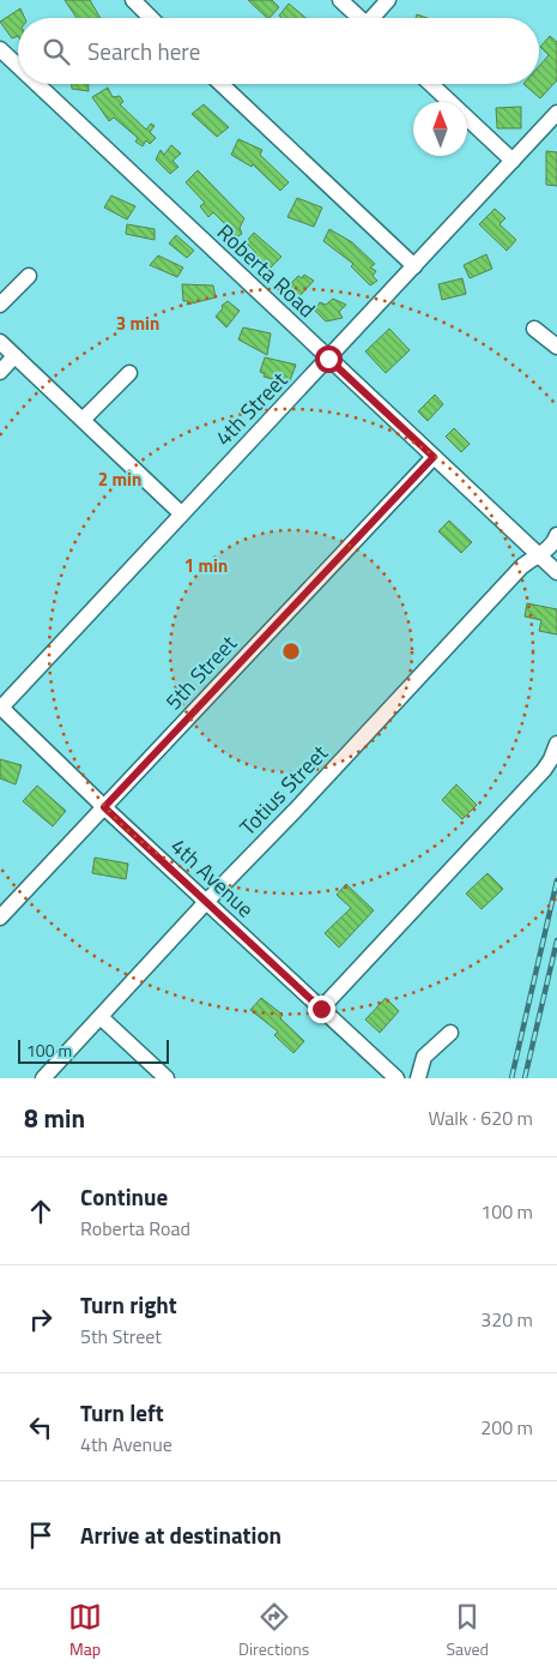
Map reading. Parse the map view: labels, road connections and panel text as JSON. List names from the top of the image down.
{
  "streets": {
    "street": [
      "Roberta Road",
      "4th Street",
      "5th Street",
      "Totius Street",
      "4th Avenue"
    ]
  },
  "crossings": [
    ["Roberta Road", "4th Street"],
    ["Roberta Road", "5th Street"],
    ["Roberta Road", "Totius Street"],
    ["4th Street", "4th Avenue"],
    ["5th Street", "4th Avenue"],
    ["Totius Street", "4th Avenue"]
  ],
  "scale_bar": "100 m",
  "north": "top",
  "page": {
    "search": "Search here",
    "scale": "100 m",
    "heading": ["8 min", "Walk · 620 m"],
    "list": [
      ["Continue", "Roberta Road", "100 m"],
      ["Turn right", "5th Street", "320 m"],
      ["Turn left", "4th Avenue", "200 m"],
      "Arrive at destination"
    ],
    "nav": ["Map", "Directions", "Saved"]
  },
  "rings": ["3 min", "2 min", "1 min"]
}
